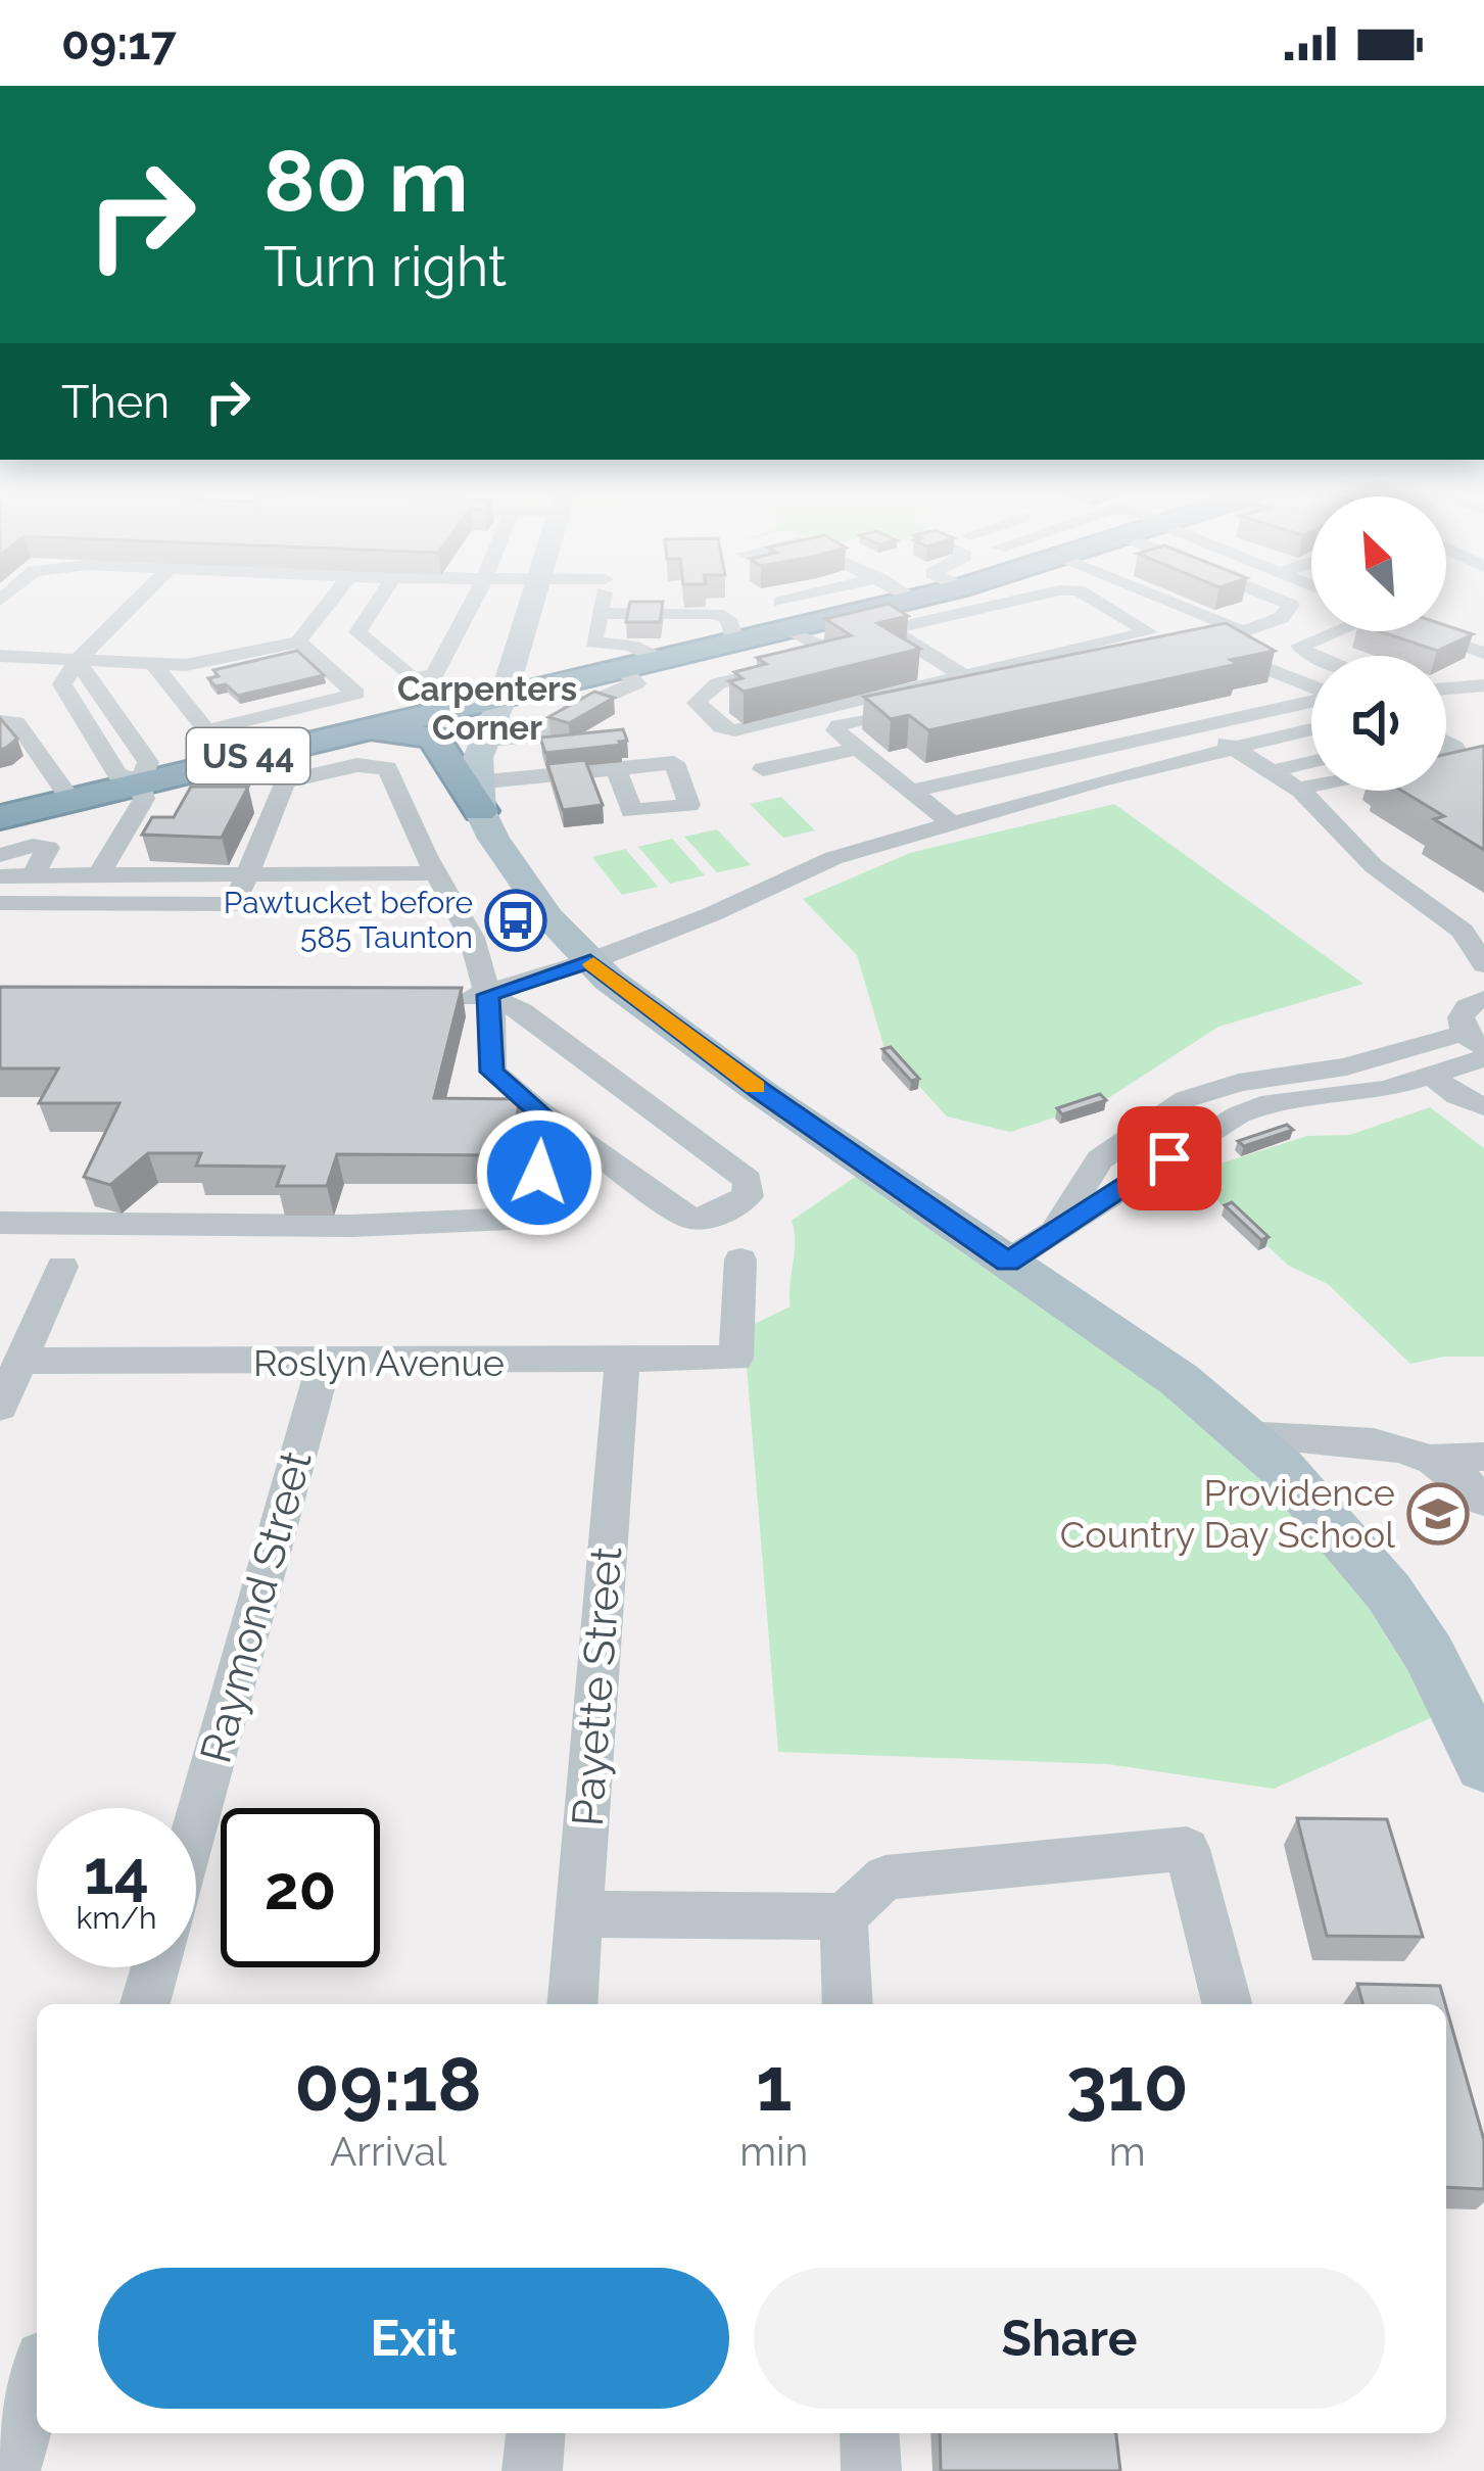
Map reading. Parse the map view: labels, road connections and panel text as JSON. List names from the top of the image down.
{
  "streets": {
    "highway": ["US 44"],
    "street": ["Roslyn Avenue", "Raymond Street", "Payette Street"]
  },
  "crossings": [
    ["Roslyn Avenue", "Raymond Street"],
    ["Roslyn Avenue", "Payette Street"]
  ],
  "districts": ["Carpenters Corner"],
  "places": {
    "bus stop": ["Pawtucket before 585 Taunton"],
    "school or university": ["Providence Country Day School"]
  },
  "north": "top left",
  "page": {
    "status": "09:17",
    "turn": ["80 m", "Turn right"],
    "then": "Then",
    "speed": "14 km/h",
    "limit": "20",
    "eta": [
      "09:18",
      "Arrival",
      "1",
      "min",
      "310",
      "m"
    ],
    "buttons": ["Exit", "Share"]
  }
}
